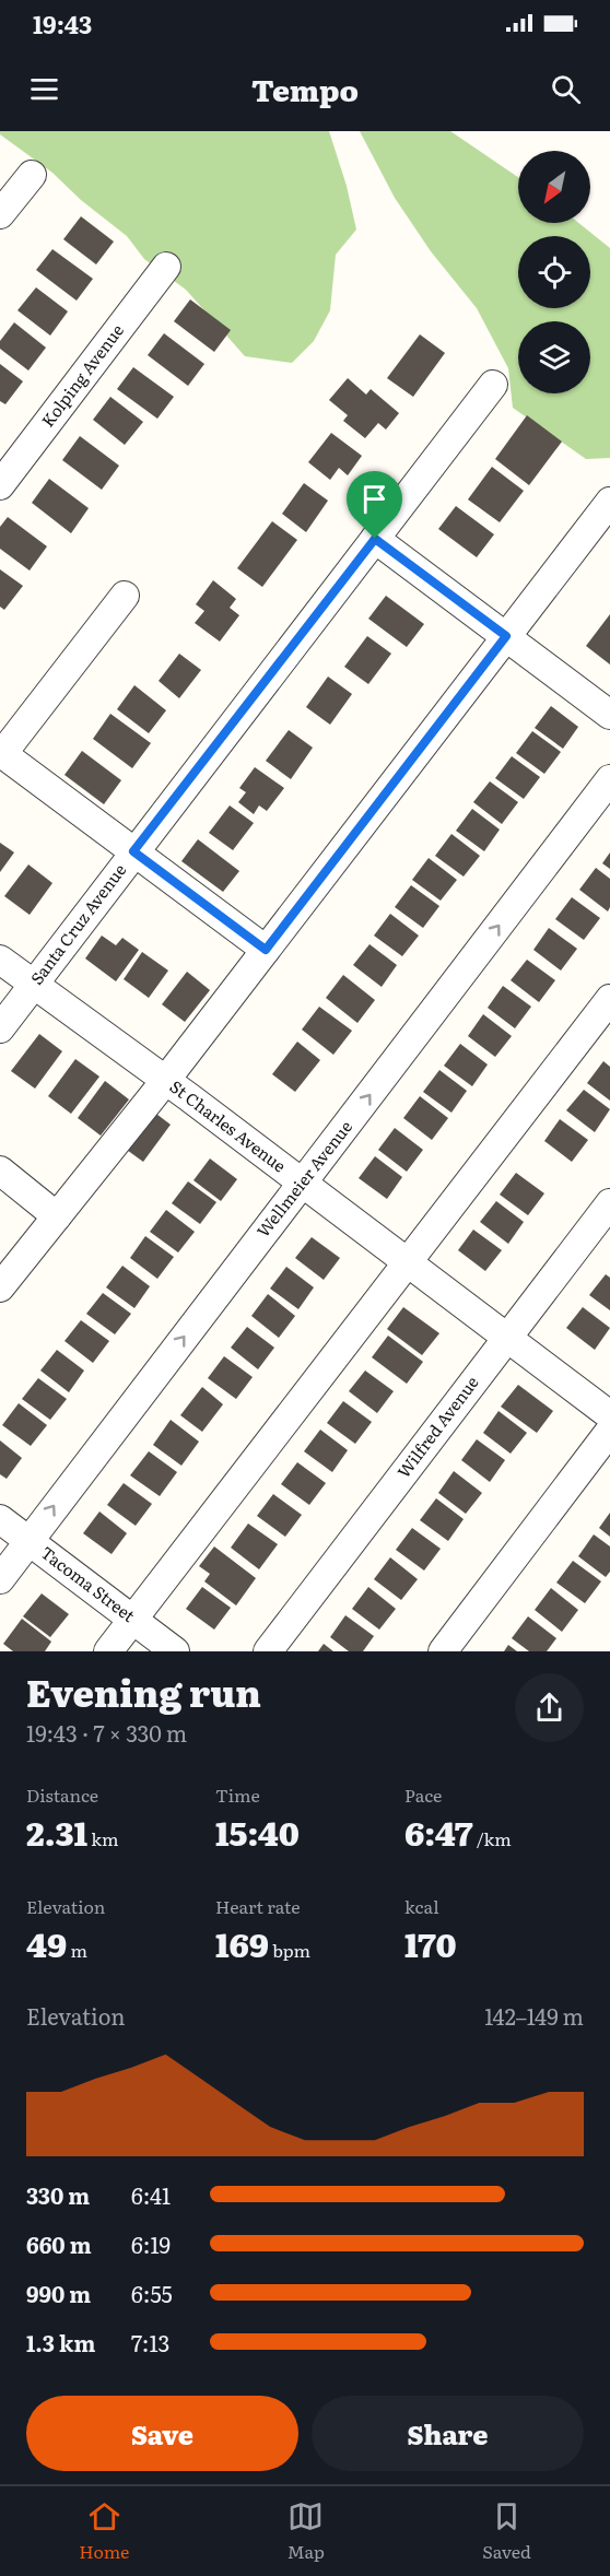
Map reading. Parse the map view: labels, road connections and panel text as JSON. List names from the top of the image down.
{
  "streets": {
    "street": [
      "Kolping Avenue",
      "Santa Cruz Avenue",
      "St Charles Avenue",
      "Wellmeier Avenue",
      "Wilfred Avenue",
      "Tacoma Street"
    ]
  },
  "crossings": [
    ["Santa Cruz Avenue", "St Charles Avenue"],
    ["St Charles Avenue", "Wellmeier Avenue"],
    ["St Charles Avenue", "Wilfred Avenue"],
    ["Wellmeier Avenue", "Tacoma Street"]
  ],
  "north": "bottom left",
  "page": {
    "status": "19:43",
    "header": "Tempo",
    "heading": ["Evening run", "19:43 · 7 × 330 m"],
    "stats": [
      ["Distance", "2.31 km"],
      ["Time", "15:40"],
      ["Pace", "6:47 /km"],
      ["Elevation", "49 m"],
      ["Heart rate", "169 bpm"],
      ["kcal", "170"]
    ],
    "chart": ["Elevation", "142–149 m"],
    "list": [
      {
        "name": "330 m",
        "note": "6:41"
      },
      {
        "name": "660 m",
        "note": "6:19"
      },
      {
        "name": "990 m",
        "note": "6:55"
      },
      {
        "name": "1.3 km",
        "note": "7:13"
      }
    ],
    "buttons": ["Save", "Share"],
    "tabs": ["Home", "Map", "Saved"]
  }
}
